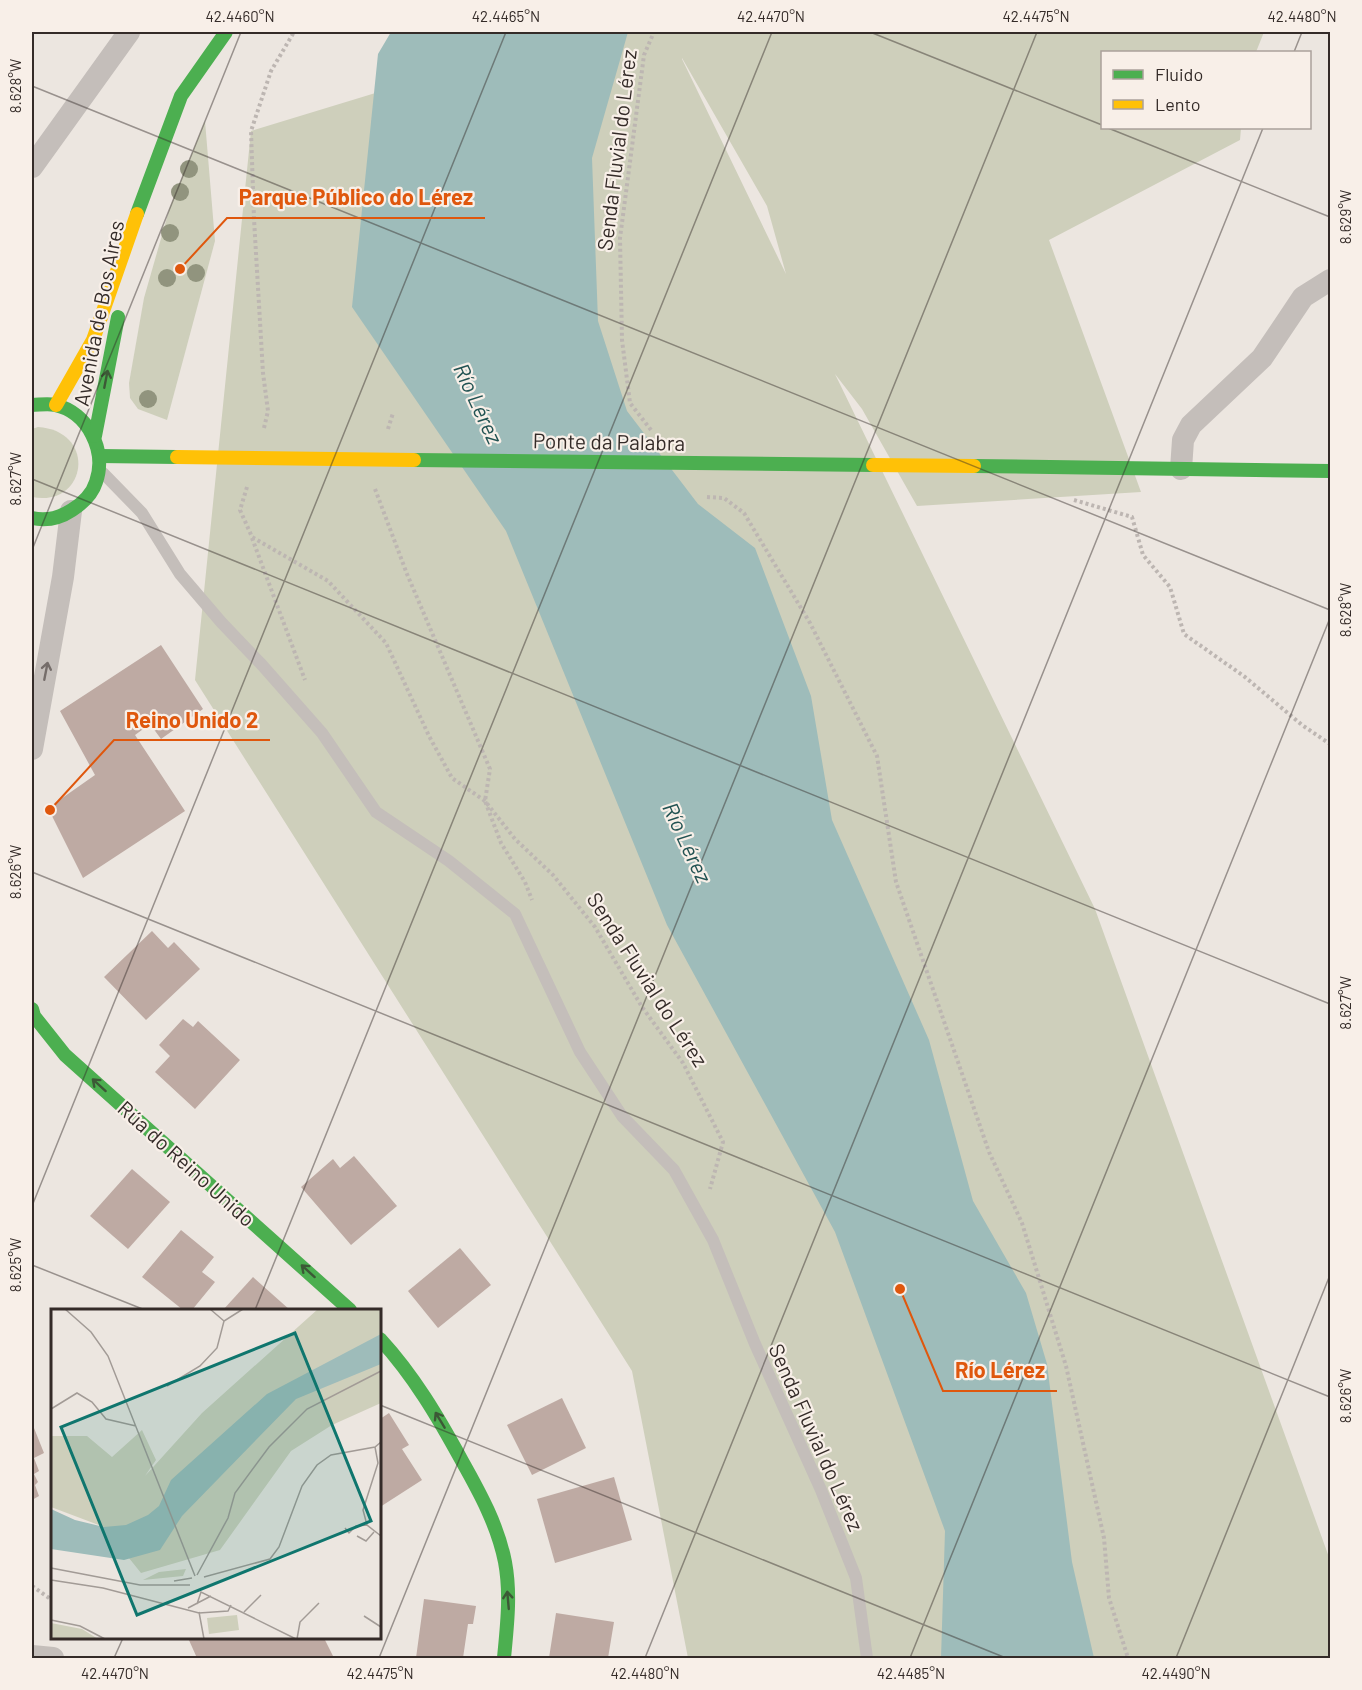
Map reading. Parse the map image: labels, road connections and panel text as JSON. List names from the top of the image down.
{
  "streets": {
    "street": ["Avenida de Bos Aires", "Ponte da Palabra", "Rúa do Reino Unido"],
    "lane": ["Senda Fluvial do Lérez"]
  },
  "one_way": ["Rúa do Reino Unido"],
  "water": ["Río Lérez"],
  "places": ["Parque Público do Lérez", "Reino Unido 2", "Río Lérez"],
  "legend": ["Fluido", "Lento"],
  "coordinates": [
    "42.4460°N",
    "42.4465°N",
    "42.4470°N",
    "42.4475°N",
    "42.4480°N",
    "8.628°W",
    "8.629°W",
    "8.627°W",
    "8.626°W",
    "8.625°W",
    "42.4485°N",
    "42.4490°N"
  ]
}
